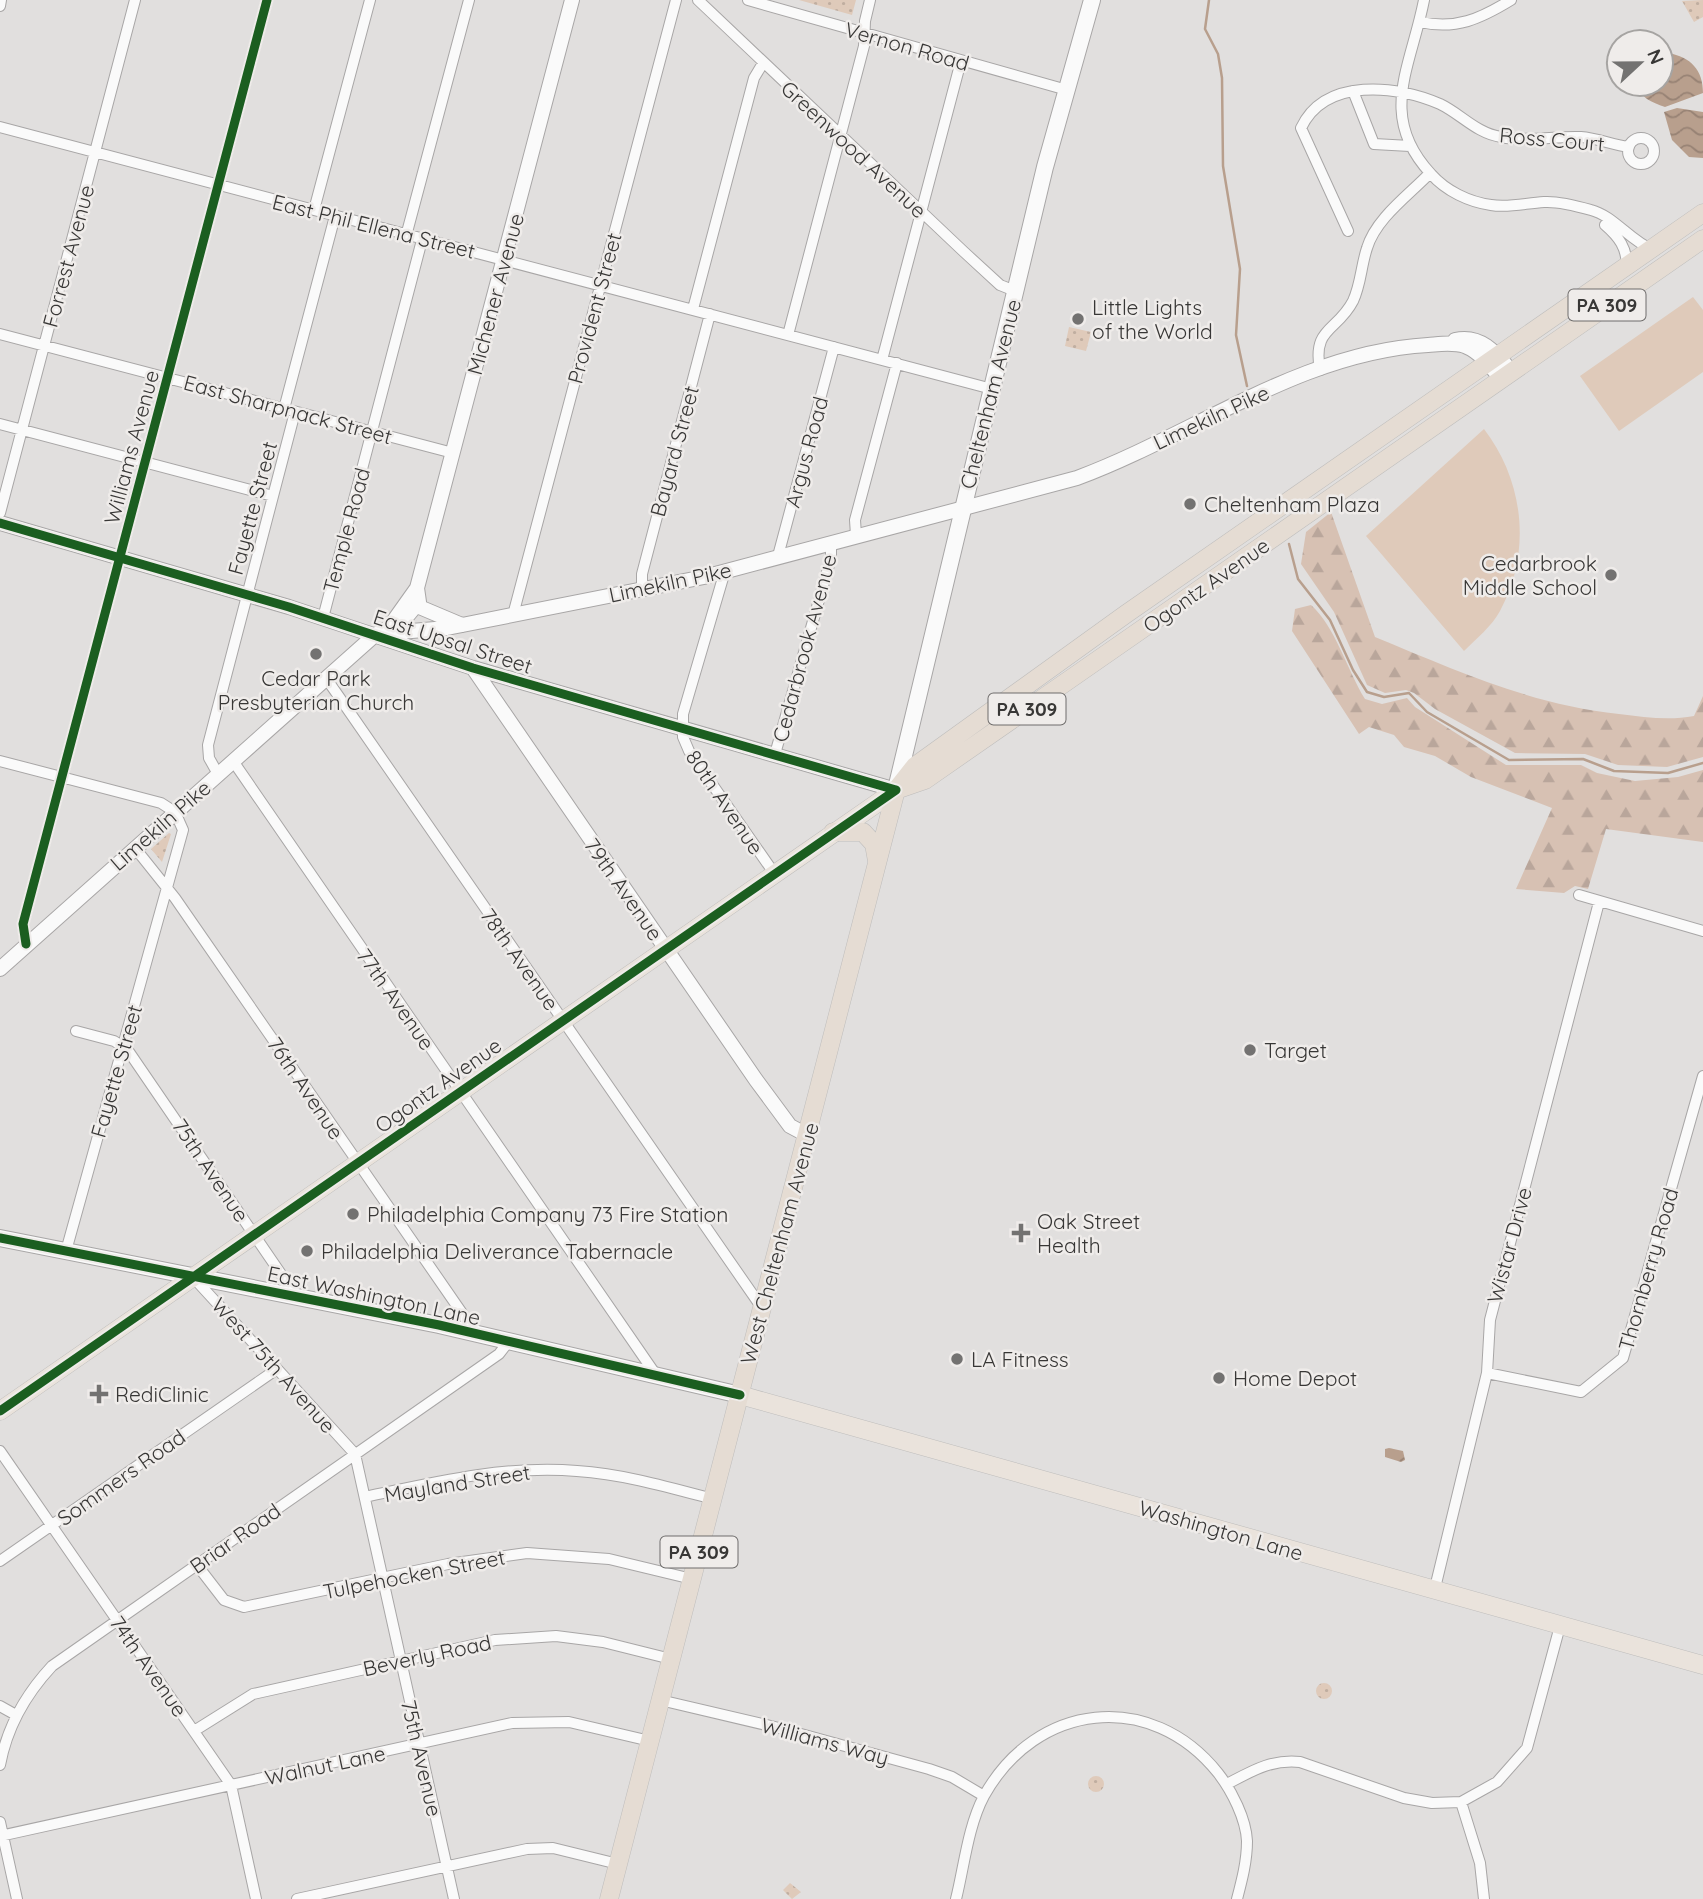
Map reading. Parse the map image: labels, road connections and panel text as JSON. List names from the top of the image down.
{
  "streets": {
    "highway": ["PA 309", "Ogontz Avenue", "West Cheltenham Avenue"],
    "main road": ["Cheltenham Avenue", "East Washington Lane", "Washington Lane"],
    "street": [
      "Vernon Road",
      "Ross Court",
      "Greenwood Avenue",
      "East Phil Ellena Street",
      "Forrest Avenue",
      "Michener Avenue",
      "Provident Street",
      "East Sharpnack Street",
      "Limekiln Pike",
      "Williams Avenue",
      "Bayard Street",
      "Argus Road",
      "Fayette Street",
      "Temple Road",
      "East Upsal Street",
      "Cedarbrook Avenue",
      "80th Avenue",
      "79th Avenue",
      "78th Avenue",
      "77th Avenue",
      "76th Avenue",
      "75th Avenue",
      "Wistar Drive",
      "Thornberry Road",
      "West 75th Avenue",
      "Sommers Road",
      "Mayland Street",
      "Briar Road",
      "Tulpehocken Street",
      "Beverly Road",
      "74th Avenue",
      "Williams Way",
      "Walnut Lane"
    ]
  },
  "crossings": [
    ["Vernon Road", "Cheltenham Avenue"],
    ["Greenwood Avenue", "Cheltenham Avenue"],
    ["East Phil Ellena Street", "Forrest Avenue"],
    ["East Phil Ellena Street", "Michener Avenue"],
    ["East Phil Ellena Street", "Provident Street"],
    ["East Phil Ellena Street", "Cheltenham Avenue"],
    ["East Phil Ellena Street", "Williams Avenue"],
    ["East Phil Ellena Street", "Bayard Street"],
    ["East Phil Ellena Street", "Argus Road"],
    ["East Phil Ellena Street", "Fayette Street"],
    ["East Phil Ellena Street", "Temple Road"],
    ["East Phil Ellena Street", "Cedarbrook Avenue"],
    ["Forrest Avenue", "East Sharpnack Street"],
    ["Michener Avenue", "East Sharpnack Street"],
    ["Michener Avenue", "Limekiln Pike"],
    ["Michener Avenue", "East Upsal Street"],
    ["PA 309", "Limekiln Pike"],
    ["PA 309", "Ogontz Avenue"],
    ["Provident Street", "Limekiln Pike"],
    ["Cheltenham Avenue", "Limekiln Pike"],
    ["Cheltenham Avenue", "Ogontz Avenue"],
    ["Cheltenham Avenue", "East Upsal Street"],
    ["Cheltenham Avenue", "West Cheltenham Avenue"],
    ["East Sharpnack Street", "Williams Avenue"],
    ["East Sharpnack Street", "Fayette Street"],
    ["East Sharpnack Street", "Temple Road"],
    ["Limekiln Pike", "Williams Avenue"],
    ["Limekiln Pike", "Bayard Street"],
    ["Limekiln Pike", "Argus Road"],
    ["Limekiln Pike", "Fayette Street"],
    ["Limekiln Pike", "Ogontz Avenue"],
    ["Limekiln Pike", "East Upsal Street"],
    ["Limekiln Pike", "Cedarbrook Avenue"],
    ["Limekiln Pike", "78th Avenue"],
    ["Limekiln Pike", "77th Avenue"],
    ["Limekiln Pike", "76th Avenue"],
    ["Williams Avenue", "East Upsal Street"],
    ["Fayette Street", "East Upsal Street"],
    ["Fayette Street", "76th Avenue"],
    ["Fayette Street", "75th Avenue"],
    ["Fayette Street", "East Washington Lane"],
    ["Temple Road", "East Upsal Street"],
    ["Ogontz Avenue", "East Upsal Street"],
    ["Ogontz Avenue", "80th Avenue"],
    ["Ogontz Avenue", "79th Avenue"],
    ["Ogontz Avenue", "78th Avenue"],
    ["Ogontz Avenue", "77th Avenue"],
    ["Ogontz Avenue", "76th Avenue"],
    ["Ogontz Avenue", "75th Avenue"],
    ["Ogontz Avenue", "West Cheltenham Avenue"],
    ["Ogontz Avenue", "East Washington Lane"],
    ["Ogontz Avenue", "West 75th Avenue"],
    ["East Upsal Street", "Cedarbrook Avenue"],
    ["East Upsal Street", "80th Avenue"],
    ["East Upsal Street", "79th Avenue"],
    ["East Upsal Street", "West Cheltenham Avenue"],
    ["79th Avenue", "West Cheltenham Avenue"],
    ["78th Avenue", "West Cheltenham Avenue"],
    ["77th Avenue", "East Washington Lane"],
    ["76th Avenue", "East Washington Lane"],
    ["75th Avenue", "East Washington Lane"],
    ["75th Avenue", "West 75th Avenue"],
    ["75th Avenue", "Mayland Street"],
    ["75th Avenue", "Briar Road"],
    ["75th Avenue", "Tulpehocken Street"],
    ["75th Avenue", "Beverly Road"],
    ["75th Avenue", "Walnut Lane"],
    ["West Cheltenham Avenue", "East Washington Lane"],
    ["West Cheltenham Avenue", "Mayland Street"],
    ["West Cheltenham Avenue", "Washington Lane"],
    ["West Cheltenham Avenue", "Tulpehocken Street"],
    ["West Cheltenham Avenue", "Beverly Road"],
    ["West Cheltenham Avenue", "Williams Way"],
    ["West Cheltenham Avenue", "Walnut Lane"],
    ["Wistar Drive", "Thornberry Road"],
    ["Wistar Drive", "Washington Lane"],
    ["East Washington Lane", "West 75th Avenue"],
    ["East Washington Lane", "Washington Lane"],
    ["East Washington Lane", "Briar Road"],
    ["West 75th Avenue", "Sommers Road"],
    ["West 75th Avenue", "Briar Road"],
    ["Sommers Road", "74th Avenue"],
    ["Briar Road", "Tulpehocken Street"],
    ["Briar Road", "74th Avenue"],
    ["Beverly Road", "74th Avenue"],
    ["74th Avenue", "Walnut Lane"]
  ],
  "places": {
    "other": [
      "Little Lights of the World",
      "Cheltenham Plaza",
      "Cedarbrook Middle School",
      "Cedar Park Presbyterian Church",
      "Target",
      "Philadelphia Company 73 Fire Station",
      "Philadelphia Deliverance Tabernacle",
      "LA Fitness",
      "Home Depot"
    ],
    "health": ["Oak Street Health", "RediClinic"]
  },
  "north": "right"
}
